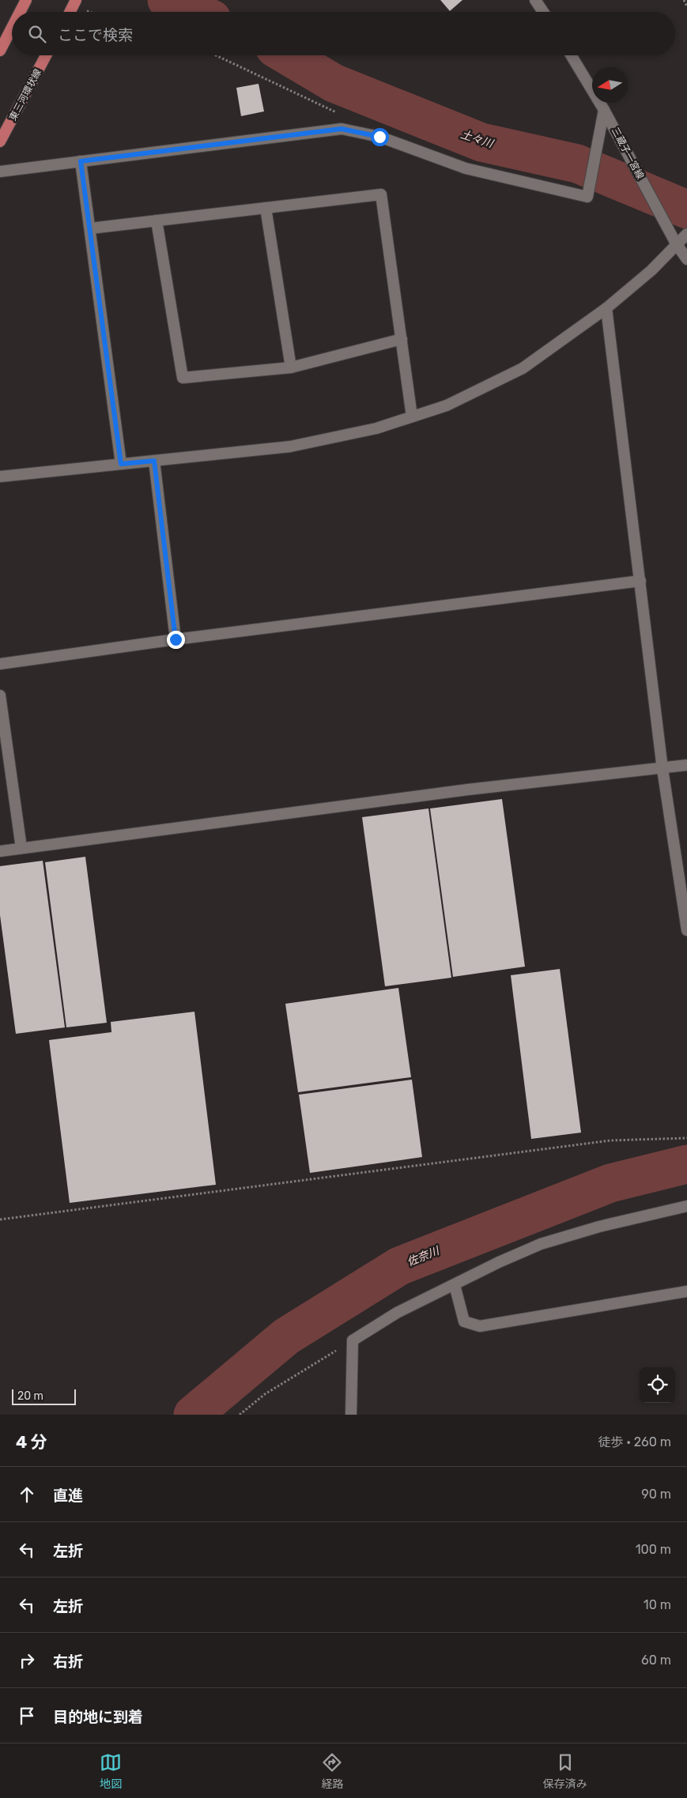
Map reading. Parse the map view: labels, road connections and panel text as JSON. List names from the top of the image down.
{
  "streets": {
    "main road": ["東三河環状線"],
    "street": ["三蔵子一宮線"]
  },
  "water": ["土々川", "佐奈川"],
  "scale_bar": "20 m",
  "north": "left",
  "page": {
    "search": "ここで検索",
    "scale": "20 m",
    "heading": ["4 分", "徒歩 · 260 m"],
    "list": [
      ["直進", "90 m"],
      ["左折", "100 m"],
      ["左折", "10 m"],
      ["右折", "60 m"],
      "目的地に到着"
    ],
    "nav": ["地図", "経路", "保存済み"]
  }
}
